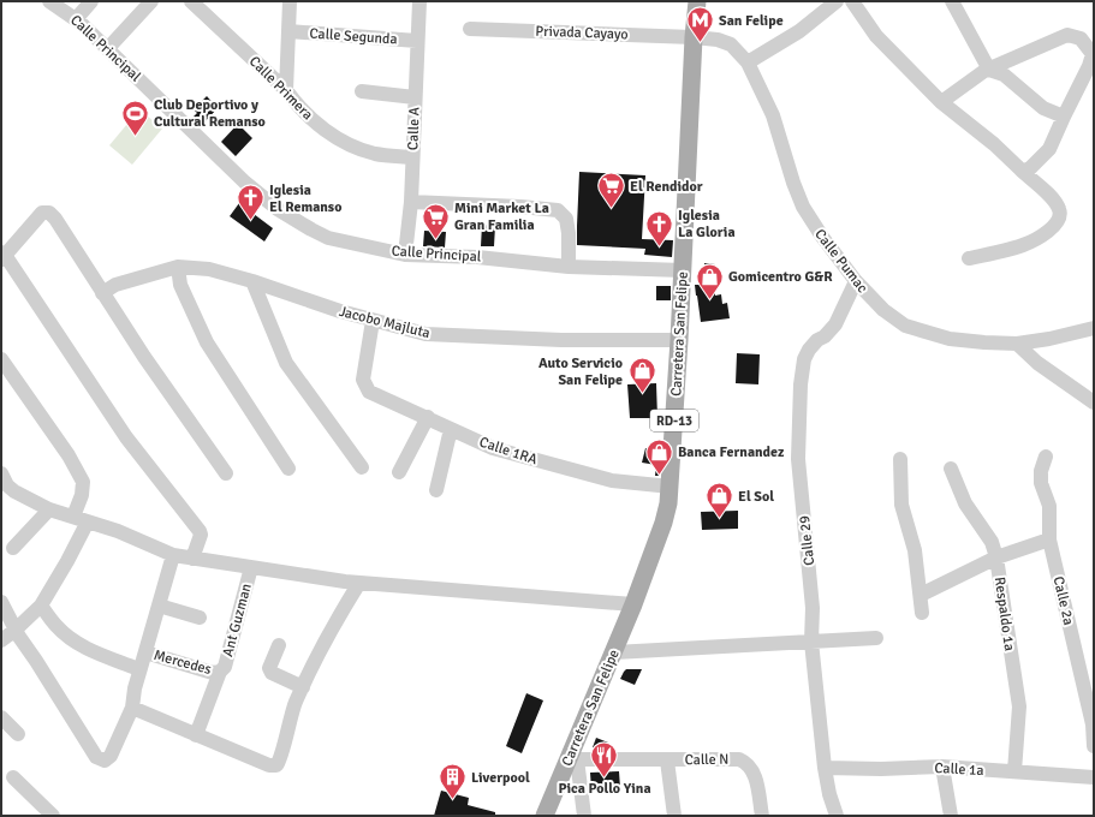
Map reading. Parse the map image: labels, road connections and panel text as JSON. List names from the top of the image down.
{
  "streets": {
    "main road": ["Carretera San Felipe", "RD-13"],
    "street": [
      "Privada Cayayo",
      "Calle Segunda",
      "Calle Principal",
      "Calle Primera",
      "Calle A",
      "Calle Pumac",
      "Jacobo Majluta",
      "Calle 1RA",
      "Calle 29",
      "Calle 2a",
      "Respaldo 1a",
      "Ant Guzman",
      "Mercedes",
      "Calle N",
      "Calle 1a"
    ]
  },
  "crossings": [
    ["Privada Cayayo", "Calle Pumac"],
    ["Privada Cayayo", "Carretera San Felipe"],
    ["Calle Segunda", "Calle A"],
    ["Calle Principal", "Calle A"],
    ["Calle Principal", "Carretera San Felipe"],
    ["Calle Primera", "Calle A"],
    ["Calle Pumac", "Carretera San Felipe"],
    ["Calle Pumac", "Calle 29"],
    ["Jacobo Majluta", "Carretera San Felipe"],
    ["Jacobo Majluta", "Calle 1RA"],
    ["Carretera San Felipe", "Calle 1RA"],
    ["Carretera San Felipe", "Calle N"],
    ["Calle 29", "Calle 1a"],
    ["Respaldo 1a", "Calle 1a"],
    ["Ant Guzman", "Mercedes"]
  ],
  "places": {
    "metro station": ["San Felipe"],
    "sports": ["Club Deportivo y Cultural Remanso"],
    "supermarket": ["El Rendidor", "Mini Market La Gran Familia"],
    "church": ["Iglesia El Remanso", "Iglesia La Gloria"],
    "shop": [
      "Gomicentro G&R",
      "Auto Servicio San Felipe",
      "Banca Fernandez",
      "El Sol"
    ],
    "restaurant": ["Pica Pollo Yina"],
    "building": ["Liverpool"]
  }
}
